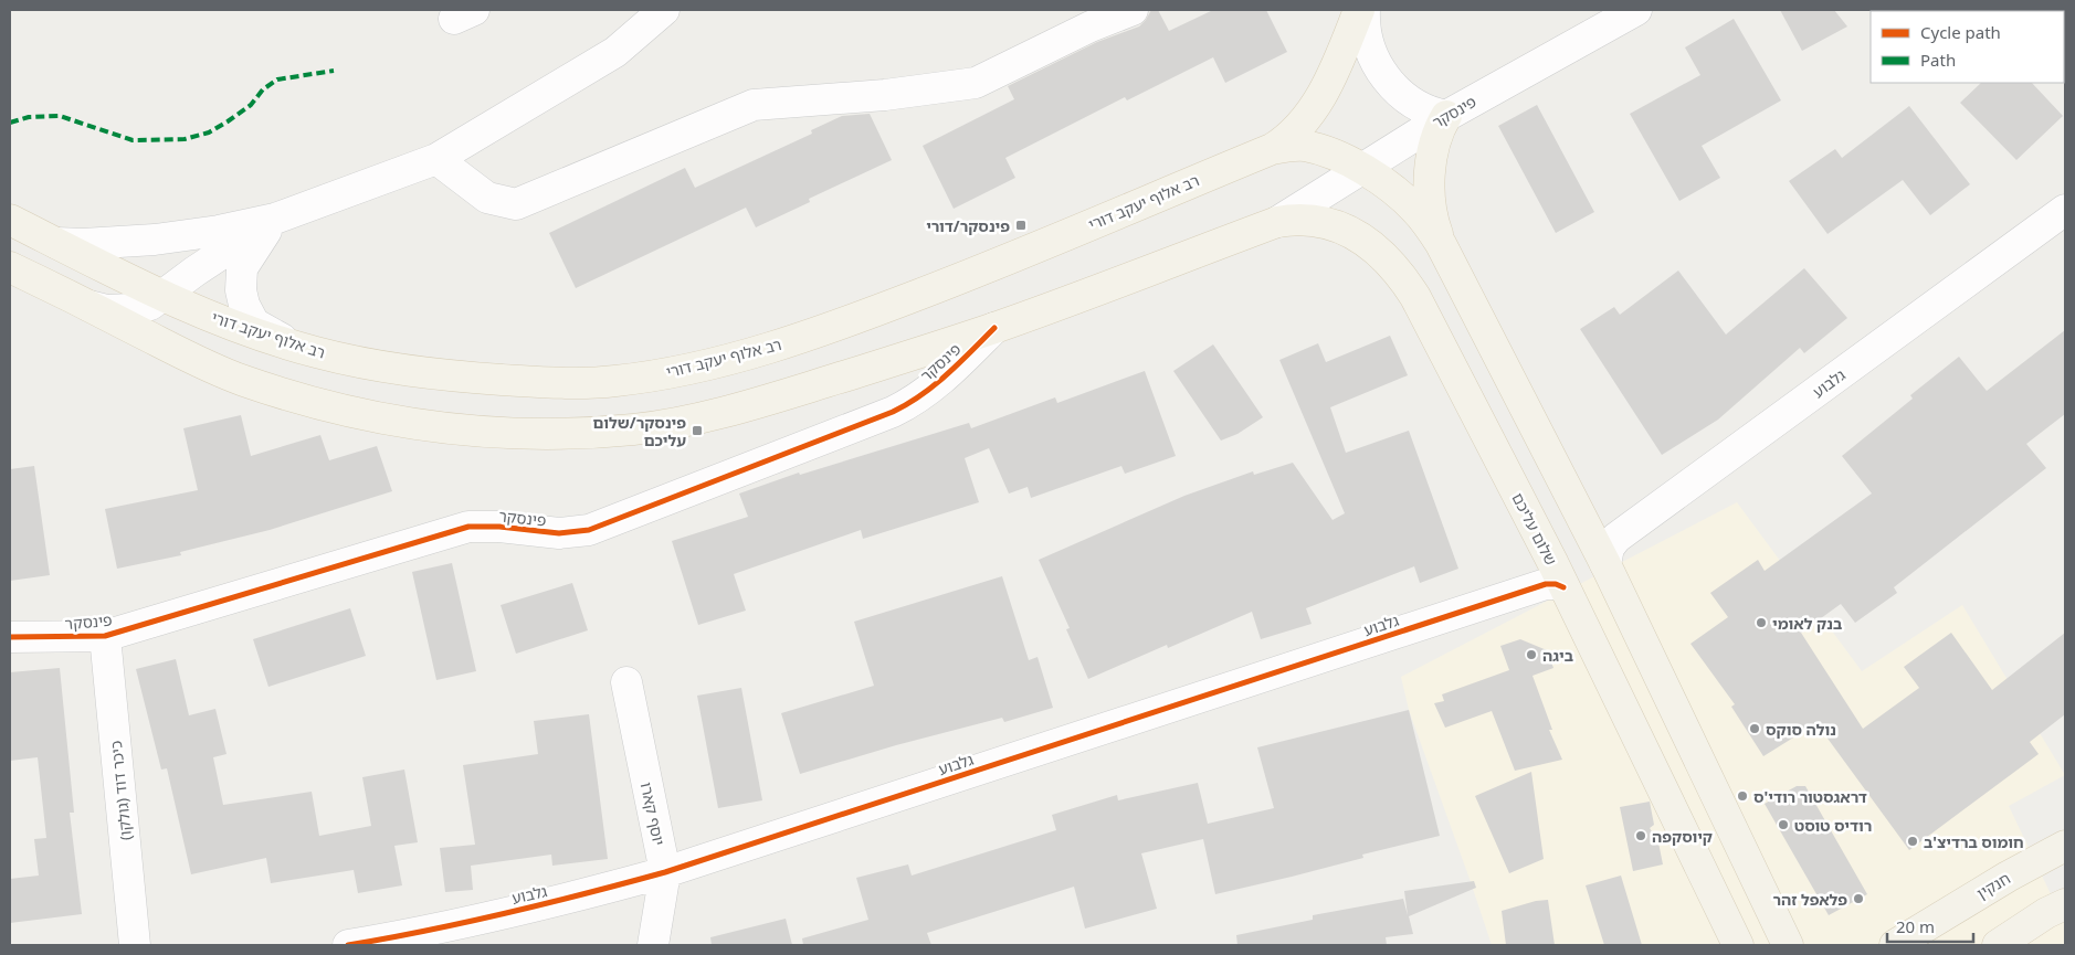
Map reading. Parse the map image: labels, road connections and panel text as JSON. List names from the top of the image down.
{
  "streets": {
    "main road": ["רב אלוף יעקב דורי", "שלום עליכם", "חנקין"],
    "street": [
      "פינסקר",
      "גלבוע",
      "כיכר דוד (גולקו)",
      "יוסף קארו"
    ]
  },
  "crossings": [
    ["פינסקר", "רב אלוף יעקב דורי"],
    ["פינסקר", "שלום עליכם"],
    ["פינסקר", "כיכר דוד (גולקו)"],
    ["גלבוע", "שלום עליכם"],
    ["גלבוע", "יוסף קארו"]
  ],
  "places": {
    "transit": ["פינסקר/דורי", "פינסקר/שלום עליכם"],
    "other": [
      "בנק לאומי",
      "ביגה",
      "נולה סוקס",
      "דראגסטור רודי'ס",
      "רודיס טוסט",
      "קיוסקפה",
      "חומוס ברדיצ'ב",
      "פלאפל זהר"
    ]
  },
  "legend": ["Cycle path", "Path"],
  "scale_bar": "20 m"
}
